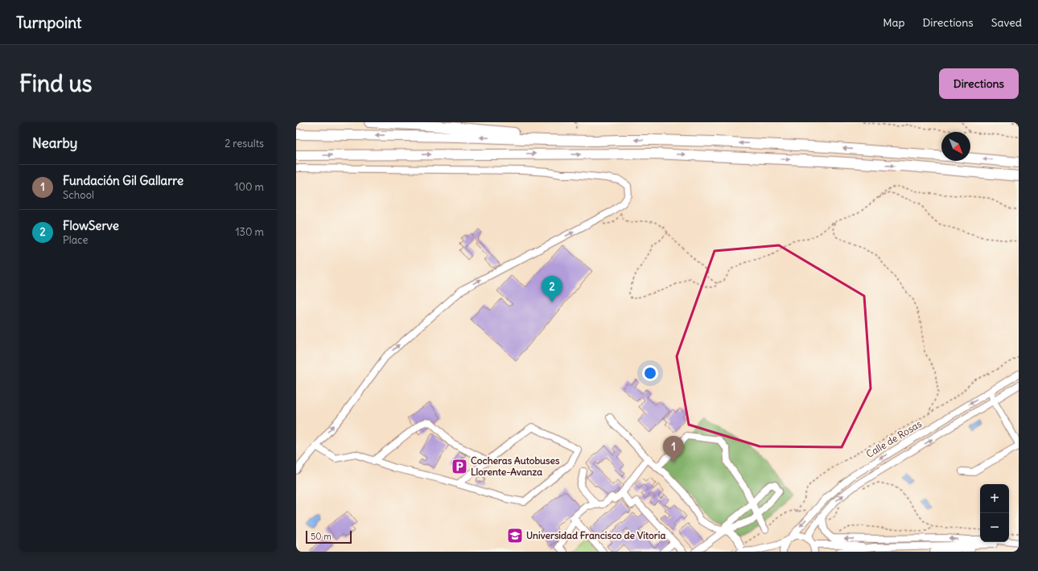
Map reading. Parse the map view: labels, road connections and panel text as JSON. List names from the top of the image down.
{
  "streets": {
    "street": ["Calle de Rosas"]
  },
  "places": {
    "parking": ["Cocheras Autobuses Llorente-Avanza"],
    "school or university": ["Universidad Francisco de Vitoria"]
  },
  "scale_bar": "50 m",
  "north": "bottom right",
  "page": {
    "header": "Turnpoint",
    "nav": ["Map", "Directions", "Saved"],
    "buttons": "Directions",
    "title": "Find us",
    "heading": ["Nearby", "2 results"],
    "list": [
      {
        "mark": "1",
        "name": "Fundación Gil Gallarre",
        "note": "School",
        "value": "100 m"
      },
      {
        "mark": "2",
        "name": "FlowServe",
        "note": "Place",
        "value": "130 m"
      }
    ],
    "pins": ["2", "1"],
    "map_buttons": ["+", "−"],
    "scale": "50 m"
  }
}
